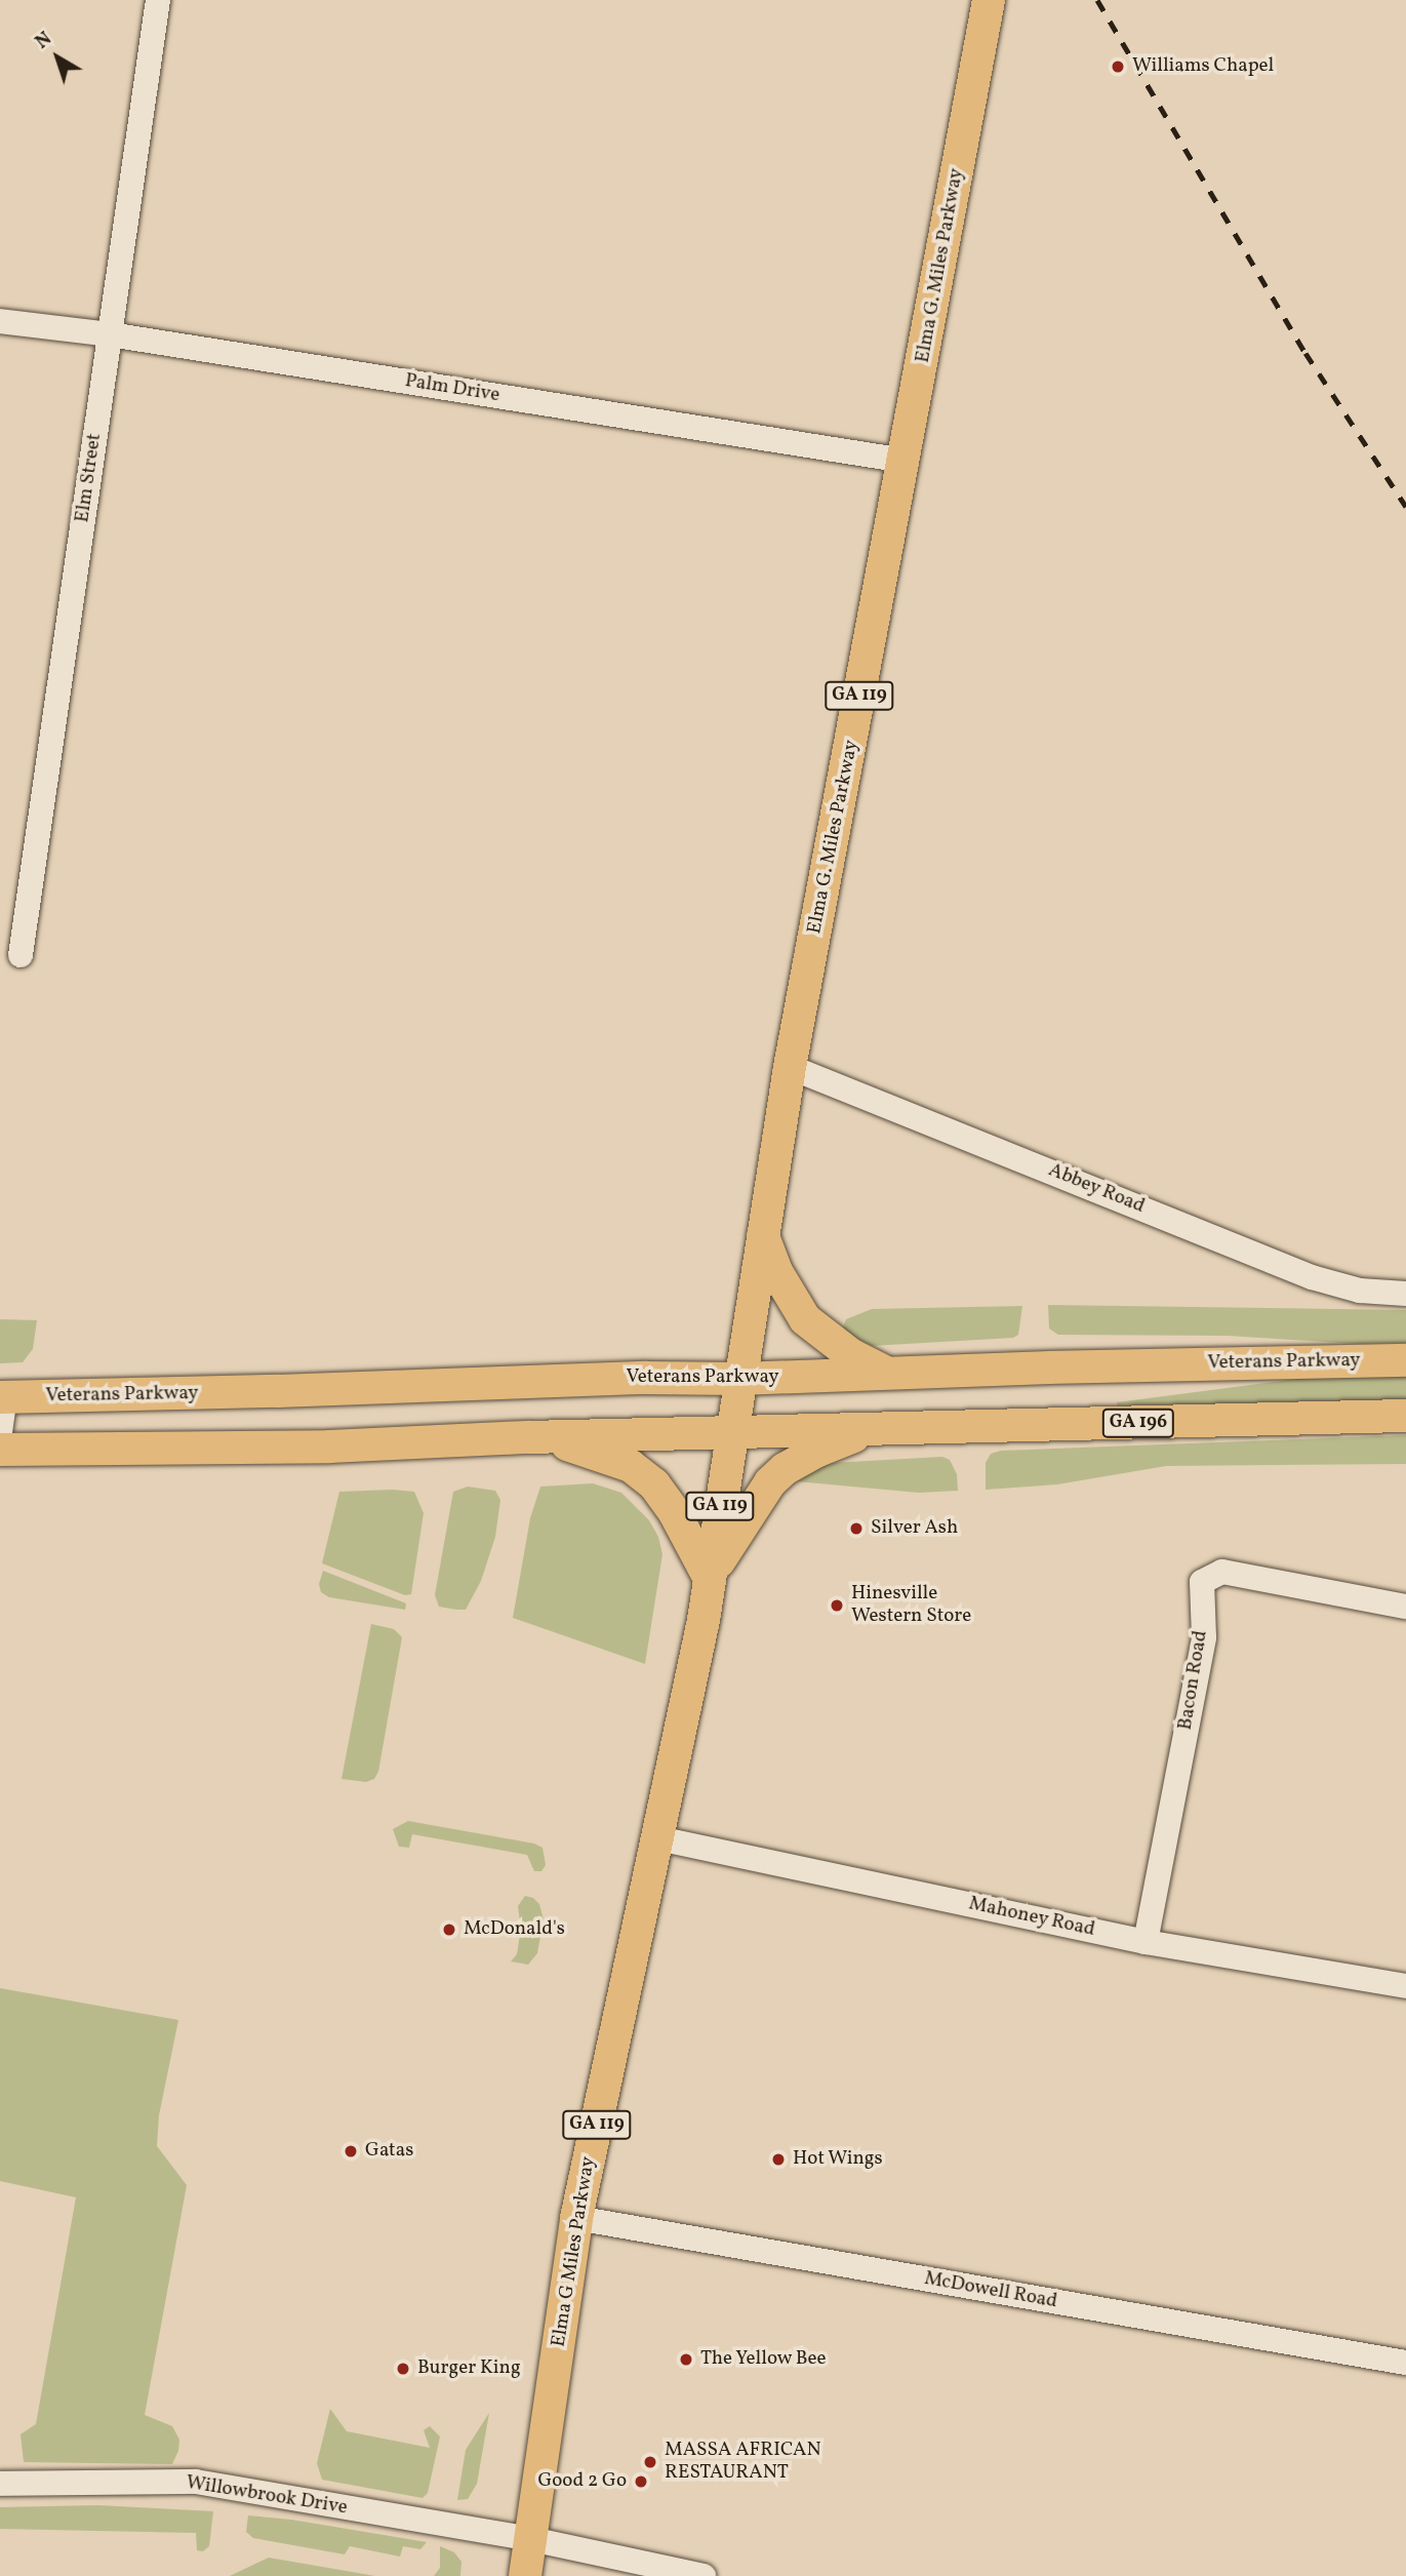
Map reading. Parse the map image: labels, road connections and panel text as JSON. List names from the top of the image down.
{
  "streets": {
    "main road": [
      "Elma G. Miles Parkway",
      "GA 119",
      "Veterans Parkway",
      "GA 196",
      "Elma G Miles Parkway"
    ],
    "street": [
      "Palm Drive",
      "Elm Street",
      "Abbey Road",
      "Bacon Road",
      "Mahoney Road",
      "McDowell Road",
      "Willowbrook Drive"
    ]
  },
  "crossings": [
    ["Elma G. Miles Parkway", "Palm Drive"],
    ["Elma G. Miles Parkway", "Abbey Road"],
    ["Elma G. Miles Parkway", "Veterans Parkway"],
    ["Elma G. Miles Parkway", "GA 196"],
    ["Elma G. Miles Parkway", "Elma G Miles Parkway"],
    ["Palm Drive", "Elm Street"],
    ["Bacon Road", "Mahoney Road"],
    ["Mahoney Road", "Elma G Miles Parkway"],
    ["Elma G Miles Parkway", "McDowell Road"],
    ["Elma G Miles Parkway", "Willowbrook Drive"]
  ],
  "places": [
    "Williams Chapel",
    "Silver Ash",
    "Hinesville Western Store",
    "McDonald's",
    "Gatas",
    "Hot Wings",
    "The Yellow Bee",
    "Burger King",
    "MASSA AFRICAN RESTAURANT",
    "Good 2 Go"
  ],
  "north": "top left"
}
